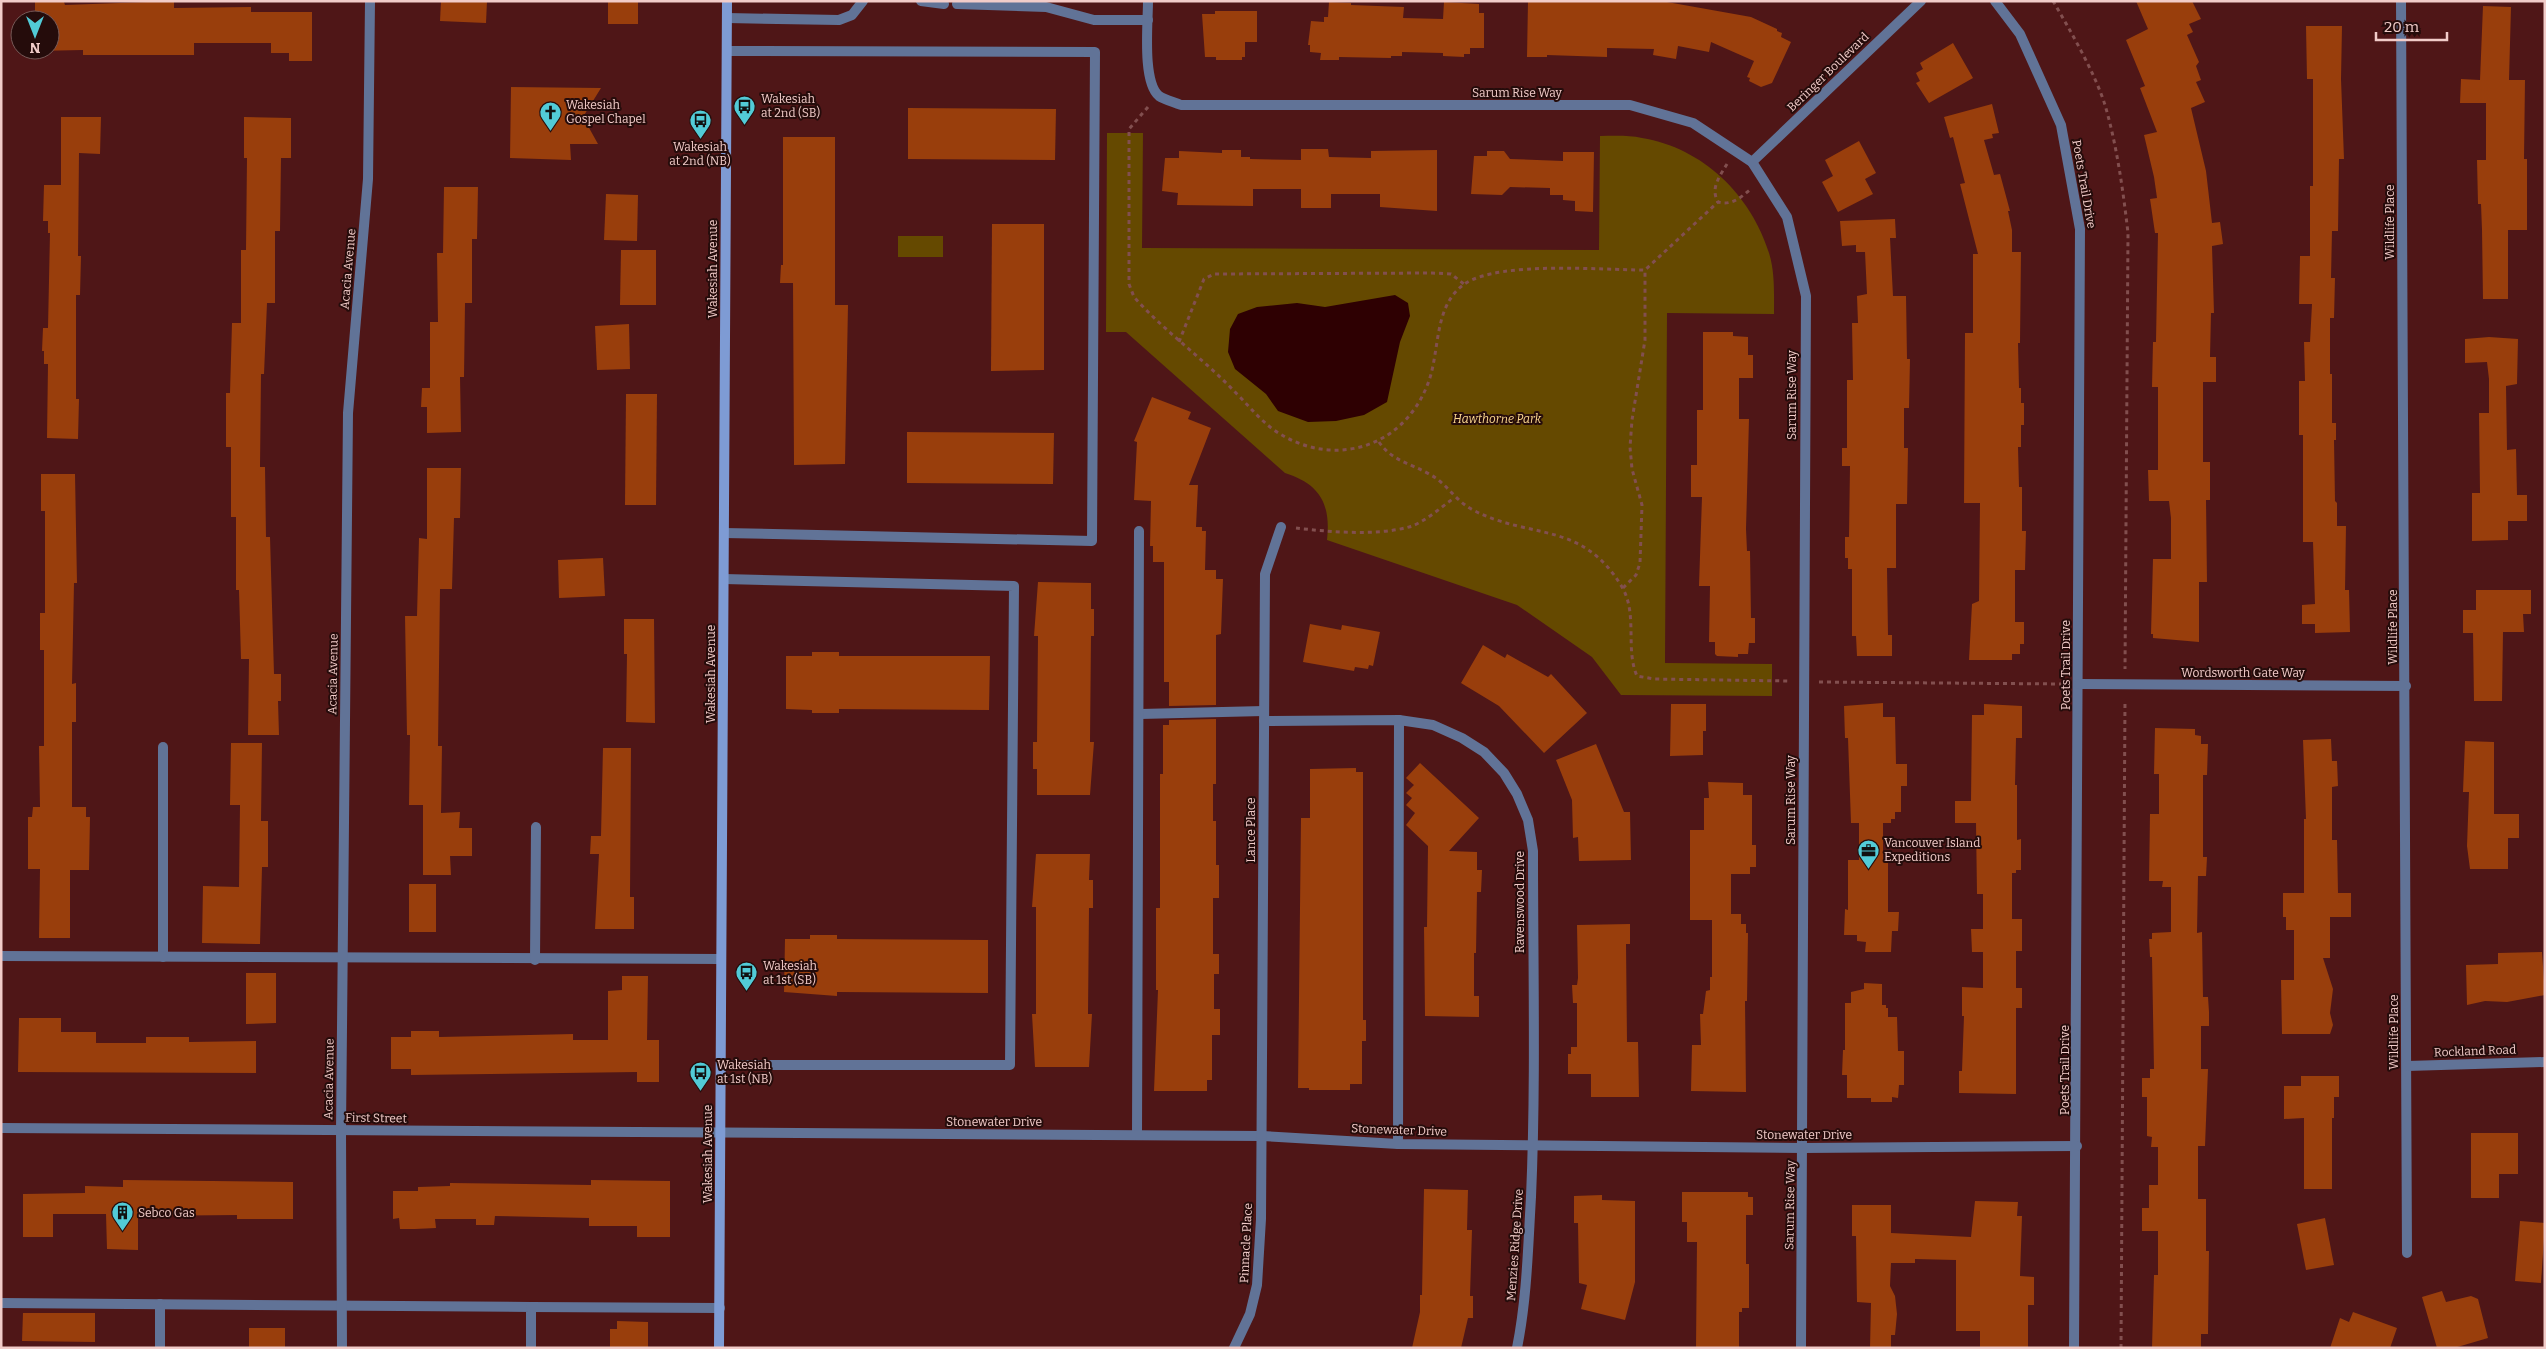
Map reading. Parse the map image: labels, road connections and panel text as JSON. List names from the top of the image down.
{
  "streets": {
    "main road": ["Wakesiah Avenue"],
    "street": [
      "Beringer Boulevard",
      "Sarum Rise Way",
      "Poets Trail Drive",
      "Wildlife Place",
      "Acacia Avenue",
      "Wordsworth Gate Way",
      "Lance Place",
      "Ravenswood Drive",
      "Rockland Road",
      "First Street",
      "Stonewater Drive",
      "Pinnacle Place",
      "Menzies Ridge Drive"
    ]
  },
  "crossings": [
    ["Beringer Boulevard", "Sarum Rise Way"],
    ["Sarum Rise Way", "Stonewater Drive"],
    ["Poets Trail Drive", "Wordsworth Gate Way"],
    ["Poets Trail Drive", "Stonewater Drive"],
    ["Wildlife Place", "Wordsworth Gate Way"],
    ["Wildlife Place", "Rockland Road"],
    ["Acacia Avenue", "First Street"],
    ["Wakesiah Avenue", "First Street"],
    ["Wakesiah Avenue", "Stonewater Drive"],
    ["Lance Place", "Ravenswood Drive"],
    ["Lance Place", "Stonewater Drive"],
    ["Lance Place", "Pinnacle Place"],
    ["Ravenswood Drive", "Stonewater Drive"],
    ["Ravenswood Drive", "Menzies Ridge Drive"],
    ["First Street", "Stonewater Drive"],
    ["Stonewater Drive", "Pinnacle Place"],
    ["Stonewater Drive", "Menzies Ridge Drive"]
  ],
  "parks": ["Hawthorne Park"],
  "places": {
    "bus stop": [
      "Wakesiah at 2nd (SB)",
      "Wakesiah at 2nd (NB)",
      "Wakesiah at 1st (SB)",
      "Wakesiah at 1st (NB)"
    ],
    "church": ["Wakesiah Gospel Chapel"],
    "office": ["Vancouver Island Expeditions"],
    "building": ["Sebco Gas"]
  },
  "scale_bar": "20 m",
  "north": "bottom"
}
